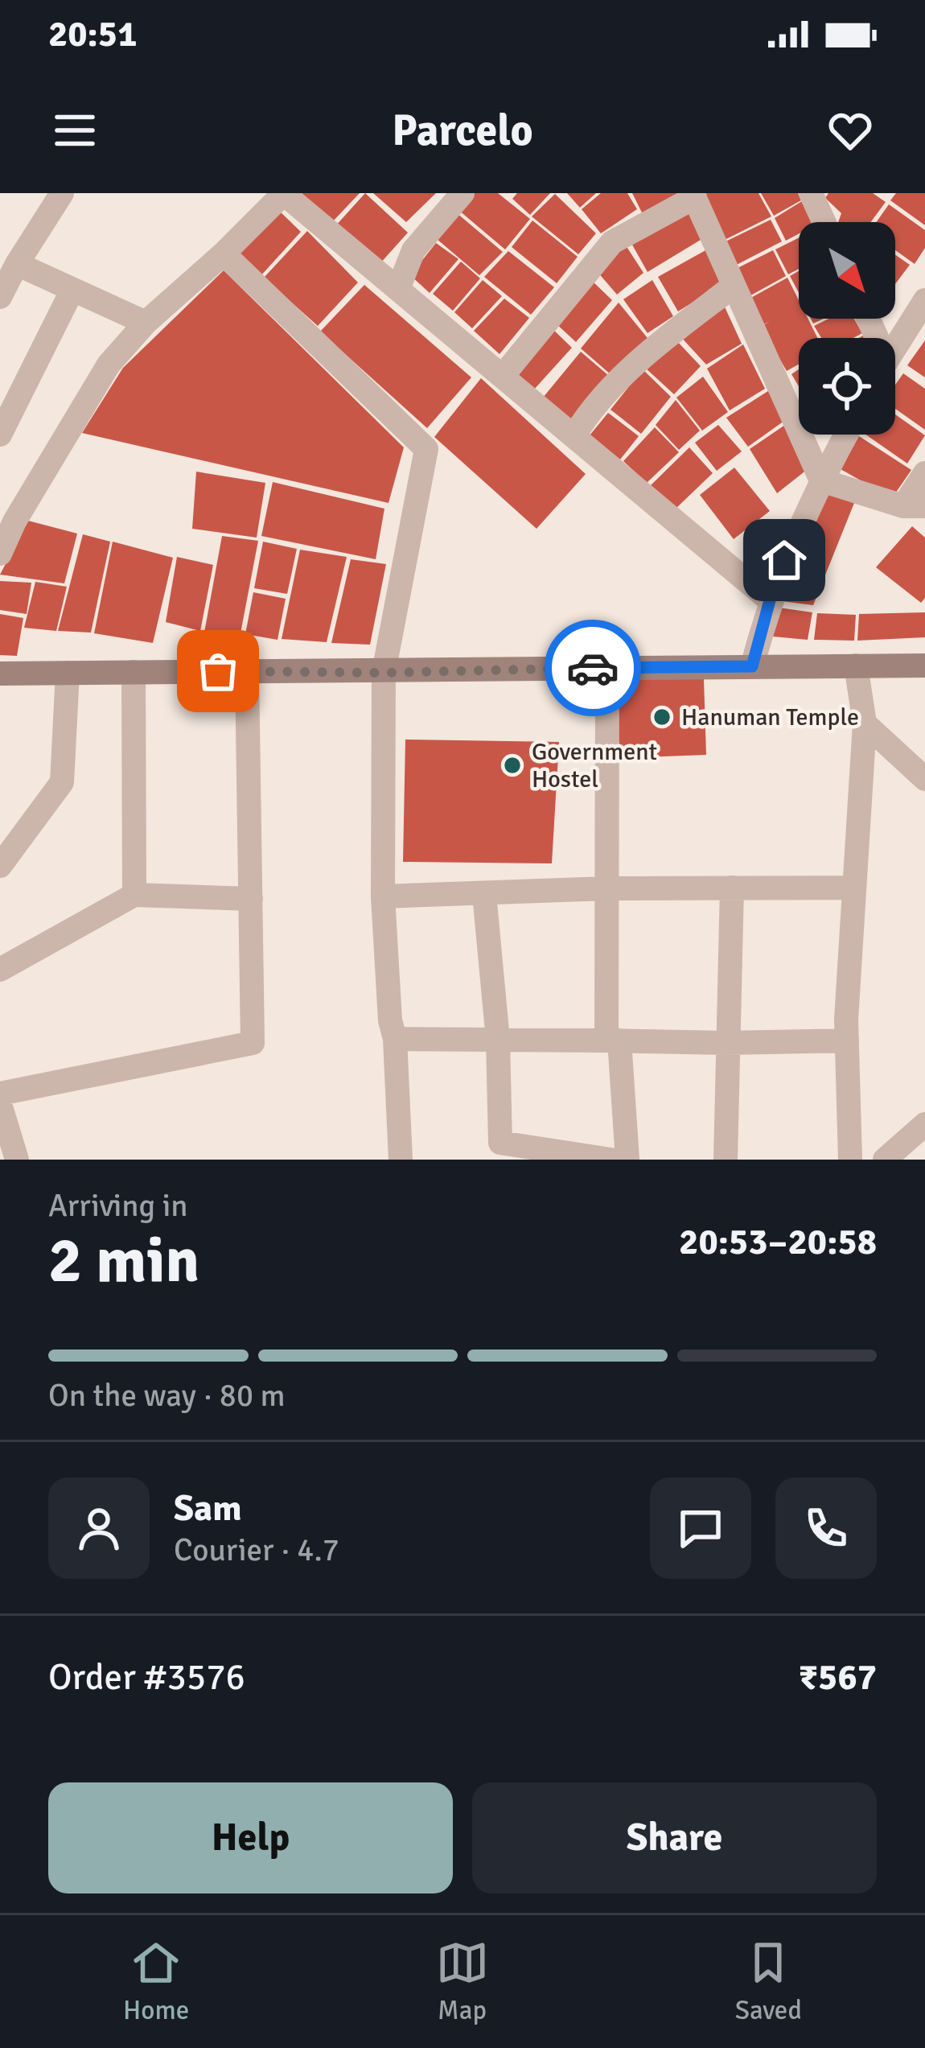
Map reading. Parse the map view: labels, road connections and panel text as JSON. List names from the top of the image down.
{
  "places": ["Hanuman Temple", "Government Hostel"],
  "north": "bottom right",
  "page": {
    "status": "20:51",
    "header": "Parcelo",
    "heading": ["2 min", "Arriving in", "20:53–20:58"],
    "panel": [
      "Sam",
      "Courier · 4.7",
      "Order #3576",
      "₹567"
    ],
    "bar": "On the way · 80 m",
    "buttons": ["Help", "Share"],
    "tabs": ["Home", "Map", "Saved"]
  }
}
